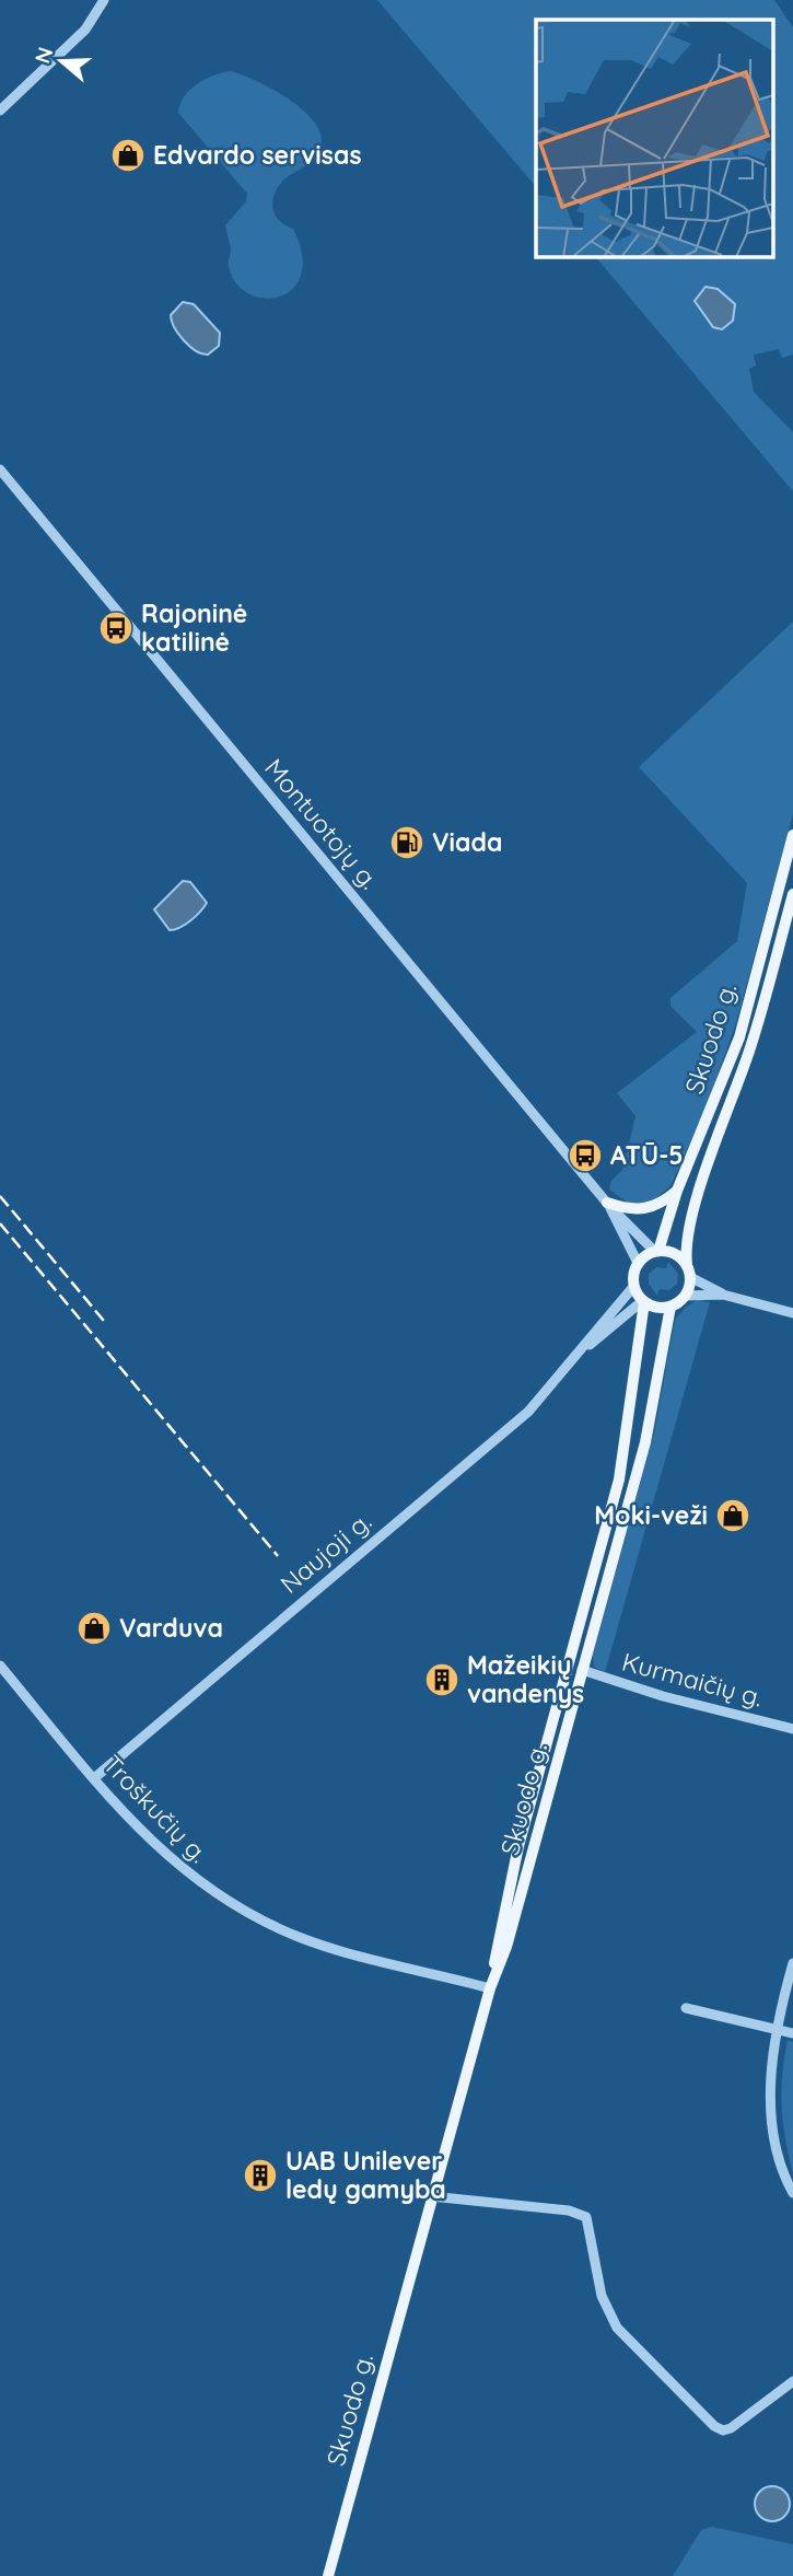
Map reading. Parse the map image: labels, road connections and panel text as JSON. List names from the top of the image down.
{
  "streets": {
    "main road": ["Skuodo g."],
    "street": [
      "Montuotojų g.",
      "Naujoji g.",
      "Kurmaičių g.",
      "Troškučių g."
    ]
  },
  "crossings": [
    ["Montuotojų g.", "Skuodo g."],
    ["Montuotojų g.", "Naujoji g."],
    ["Skuodo g.", "Naujoji g."],
    ["Skuodo g.", "Kurmaičių g."],
    ["Skuodo g.", "Troškučių g."],
    ["Naujoji g.", "Troškučių g."]
  ],
  "places": {
    "shop": ["Edvardo servisas", "Moki-veži", "Varduva"],
    "bus stop": ["Rajoninė katilinė", "ATŪ-5"],
    "fuel station": ["Viada"],
    "building": ["Mažeikių vandenys", "UAB Unilever ledų gamyba"]
  },
  "north": "left"
}
